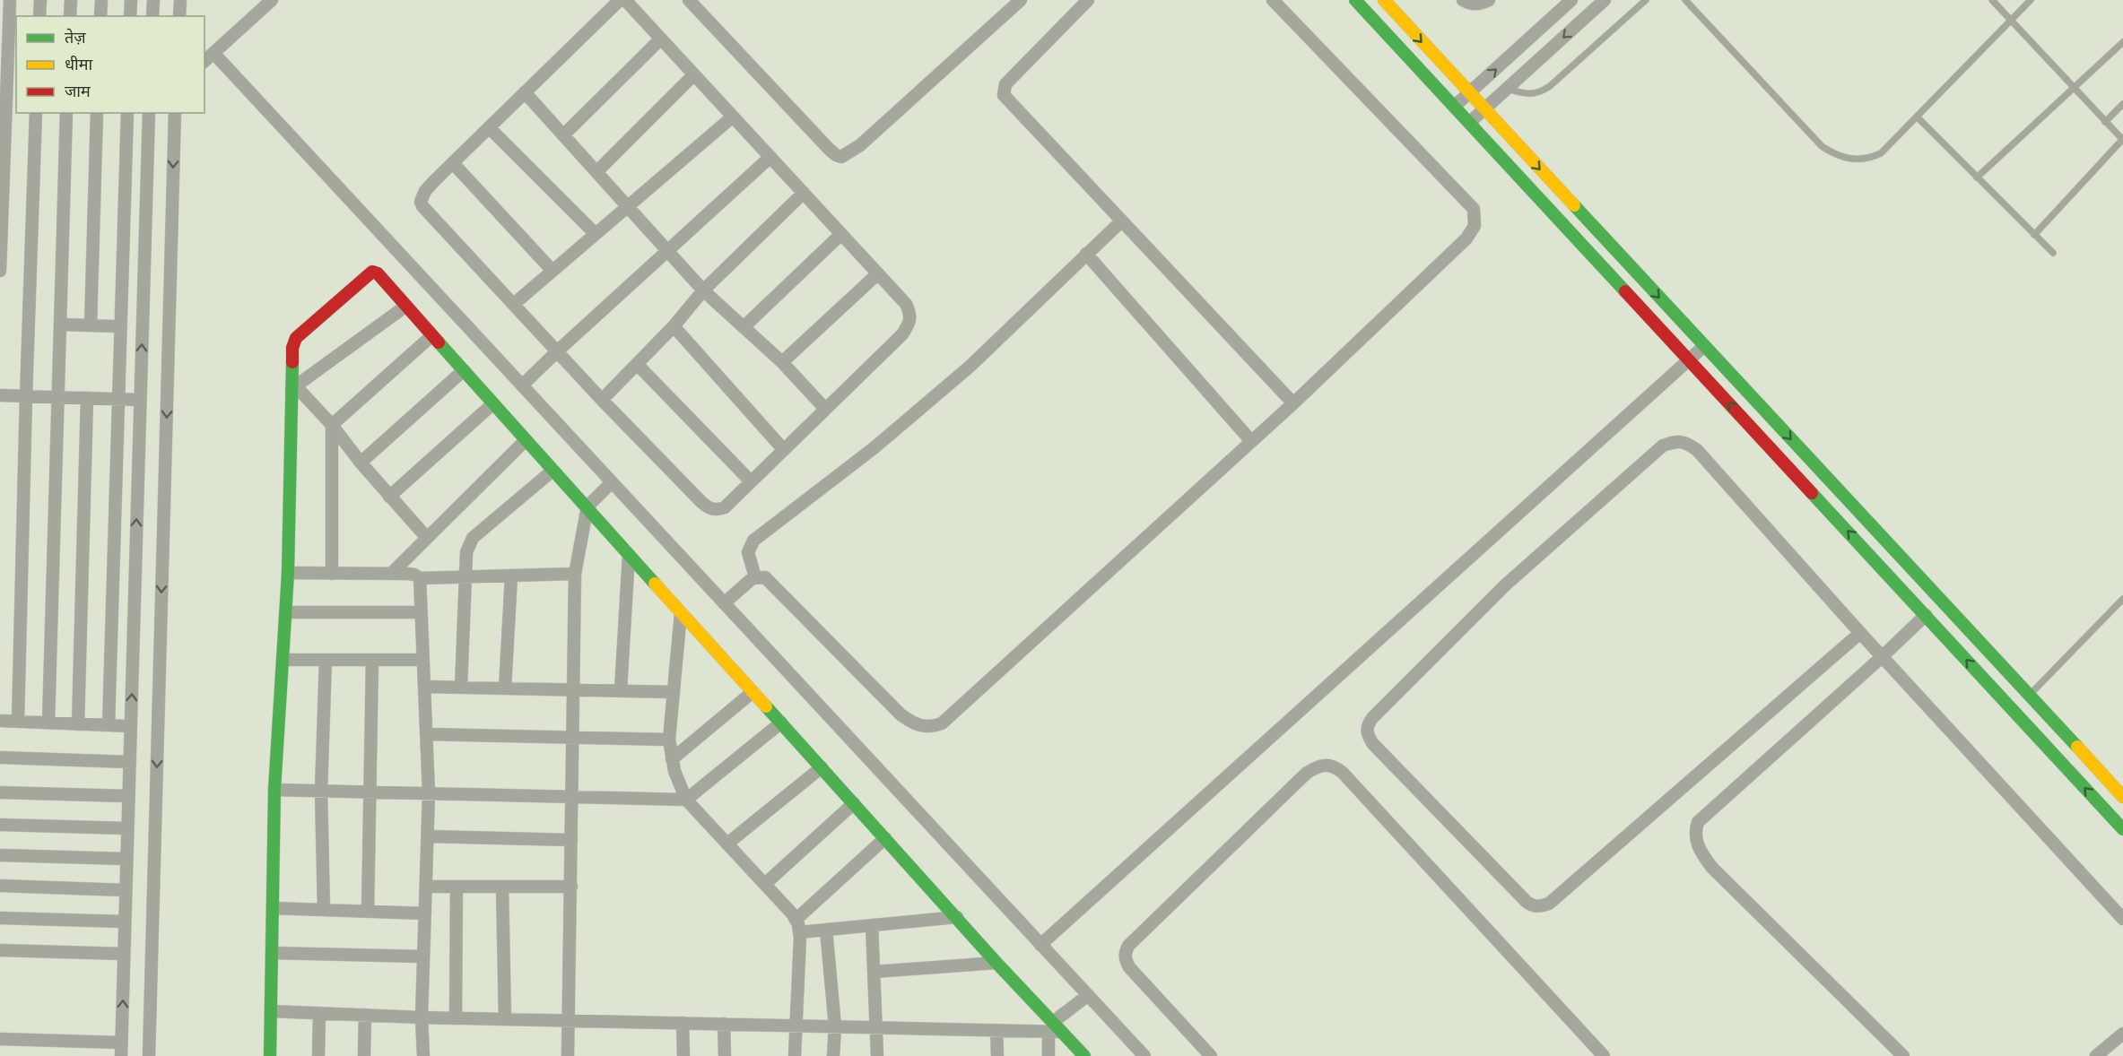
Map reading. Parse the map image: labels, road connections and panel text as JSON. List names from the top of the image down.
{
  "legend": ["तेज़", "धीमा", "जाम"]
}
